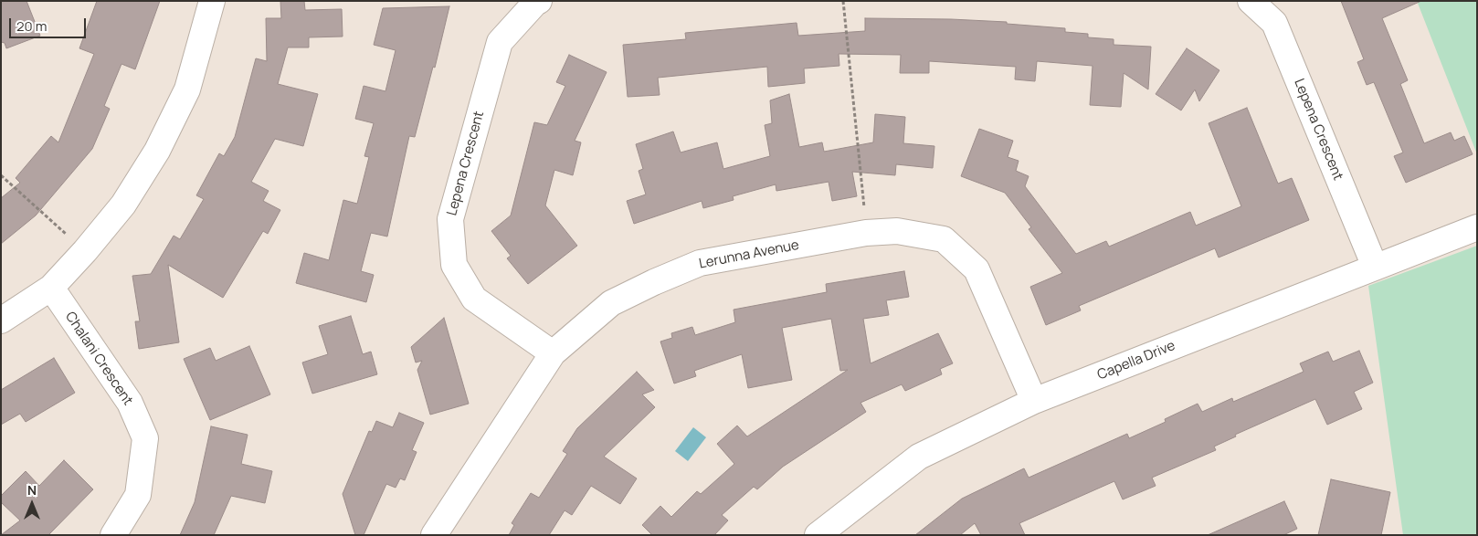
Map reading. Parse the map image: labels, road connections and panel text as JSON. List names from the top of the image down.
{
  "streets": {
    "street": [
      "Lepena Crescent",
      "Lerunna Avenue",
      "Chalani Crescent",
      "Capella Drive"
    ]
  },
  "crossings": [
    ["Lepena Crescent", "Lerunna Avenue"],
    ["Lepena Crescent", "Capella Drive"],
    ["Lerunna Avenue", "Capella Drive"]
  ],
  "scale_bar": "20 m",
  "north": "top"
}
